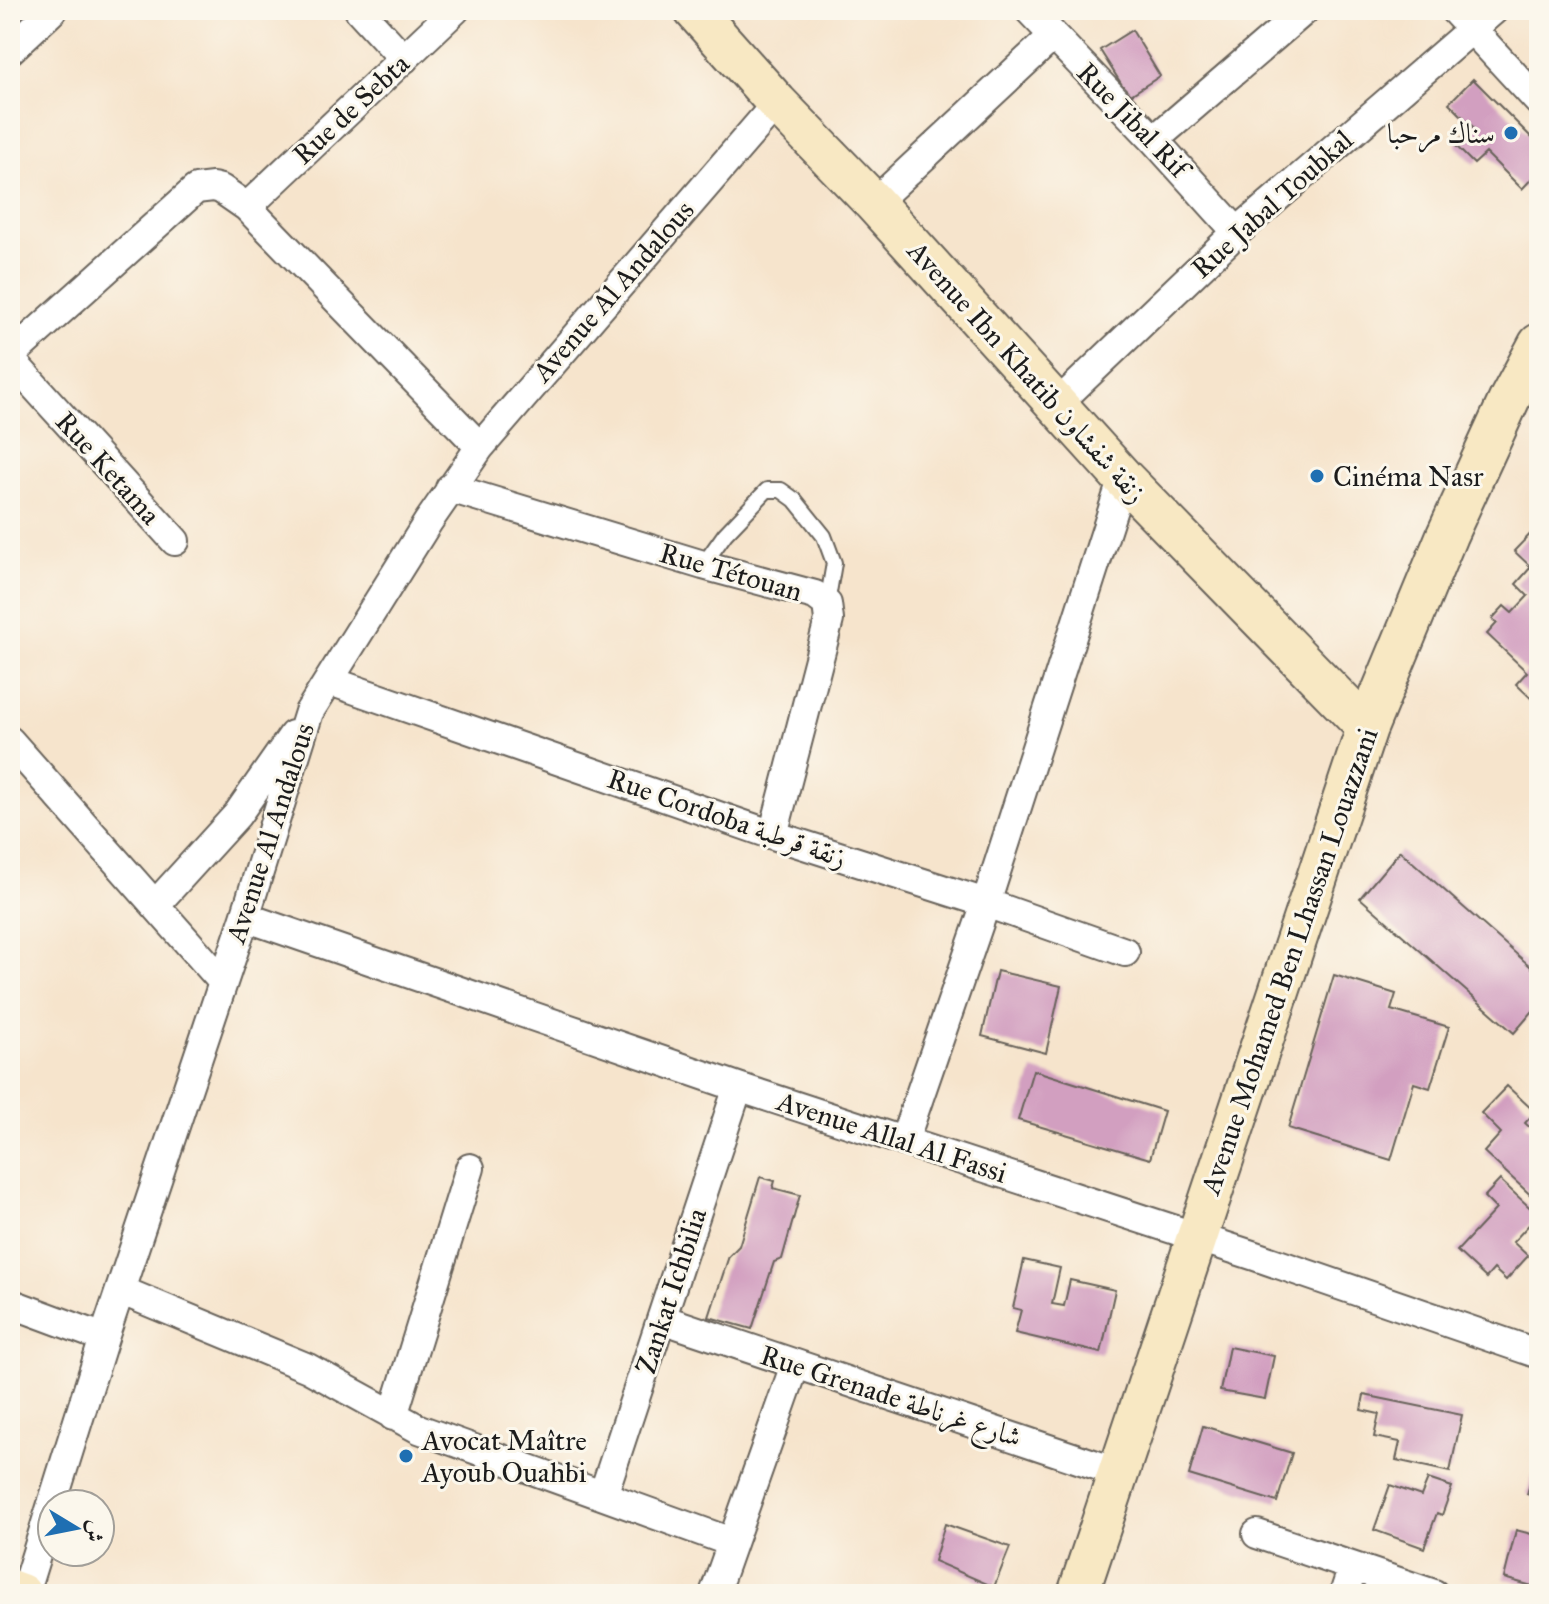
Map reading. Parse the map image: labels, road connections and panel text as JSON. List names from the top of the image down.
{
  "streets": {
    "street": [
      "Rue de Sebta",
      "Rue Jibal Rif",
      "Rue Jabal Toubkal",
      "Avenue Al Andalous",
      "Avenue Ibn Khatib زنقة شفشاون",
      "Rue Ketama",
      "Rue Tétouan",
      "Rue Cordoba زنقة قرطبة",
      "Avenue Mohamed Ben Lhassan Louazzani",
      "Avenue Allal Al Fassi",
      "Zankat Ichbilia",
      "Rue Grenade شارع غرناطة"
    ]
  },
  "crossings": [
    ["Rue Jibal Rif", "Rue Jabal Toubkal"],
    ["Rue Jabal Toubkal", "Avenue Ibn Khatib زنقة شفشاون"],
    ["Avenue Al Andalous", "Avenue Ibn Khatib زنقة شفشاون"],
    ["Avenue Al Andalous", "Rue Tétouan"],
    ["Avenue Al Andalous", "Rue Cordoba زنقة قرطبة"],
    ["Avenue Al Andalous", "Avenue Allal Al Fassi"],
    ["Avenue Ibn Khatib زنقة شفشاون", "Avenue Mohamed Ben Lhassan Louazzani"],
    ["Rue Tétouan", "Rue Cordoba زنقة قرطبة"],
    ["Avenue Mohamed Ben Lhassan Louazzani", "Avenue Allal Al Fassi"],
    ["Avenue Mohamed Ben Lhassan Louazzani", "Rue Grenade شارع غرناطة"],
    ["Avenue Allal Al Fassi", "Zankat Ichbilia"],
    ["Zankat Ichbilia", "Rue Grenade شارع غرناطة"]
  ],
  "places": ["سناك مرحبا", "Cinéma Nasr", "Avocat Maître Ayoub Ouahbi"],
  "north": "right"
}
